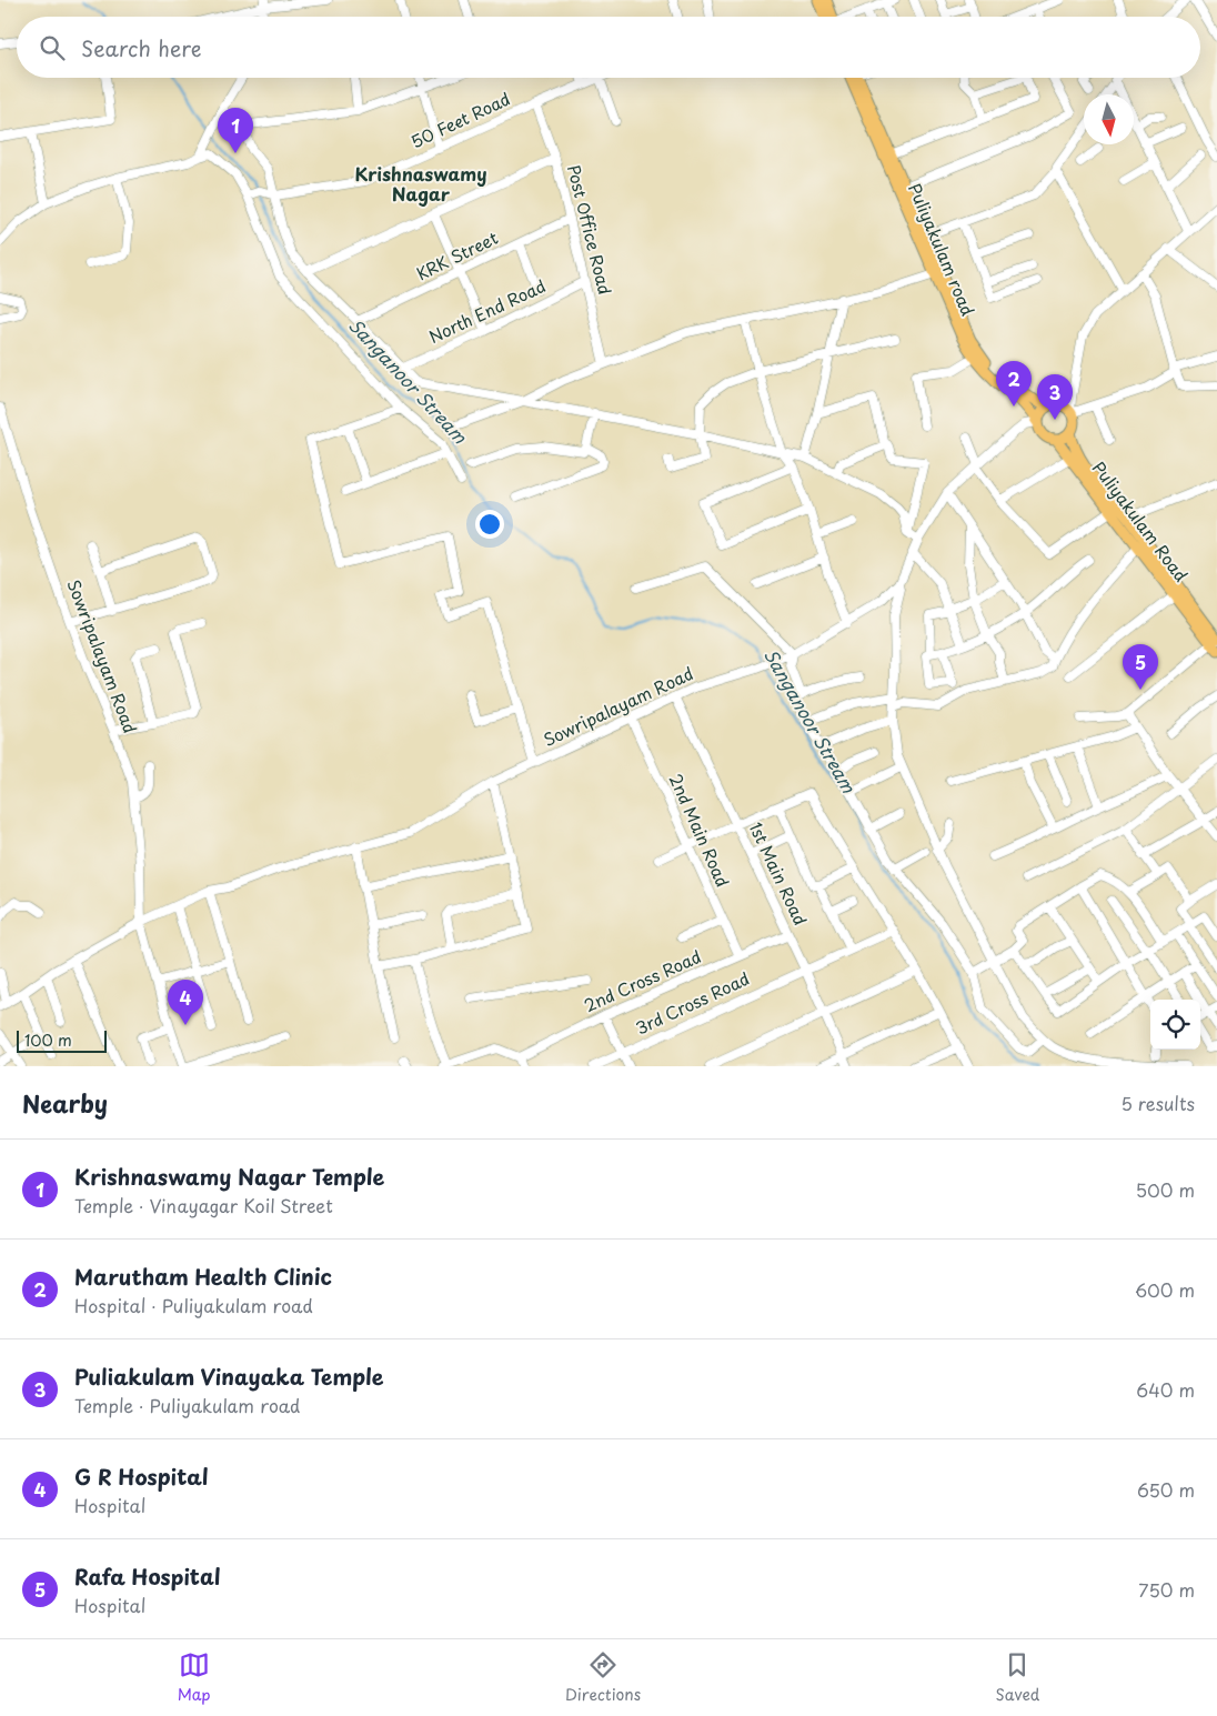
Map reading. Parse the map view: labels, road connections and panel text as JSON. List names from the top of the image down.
{
  "streets": {
    "main road": ["Puliyakulam road", "Puliyakulam Road"],
    "street": [
      "50 Feet Road",
      "Post Office Road",
      "KRK Street",
      "North End Road",
      "Sowripalayam Road",
      "2nd Main Road",
      "1st Main Road",
      "2nd Cross Road",
      "3rd Cross Road"
    ]
  },
  "crossings": [
    ["50 Feet Road", "Post Office Road"],
    ["Post Office Road", "KRK Street"],
    ["Post Office Road", "North End Road"],
    ["Puliyakulam road", "Puliyakulam Road"],
    ["Puliyakulam road", "Sowripalayam Road"],
    ["Puliyakulam Road", "Sowripalayam Road"],
    ["Sowripalayam Road", "2nd Main Road"],
    ["Sowripalayam Road", "1st Main Road"],
    ["2nd Main Road", "2nd Cross Road"],
    ["1st Main Road", "2nd Cross Road"],
    ["1st Main Road", "3rd Cross Road"]
  ],
  "districts": ["Krishnaswamy Nagar"],
  "water": ["Sanganoor Stream"],
  "scale_bar": "100 m",
  "north": "bottom",
  "page": {
    "search": "Search here",
    "pins": [
      "1",
      "2",
      "3",
      "5",
      "4"
    ],
    "scale": "100 m",
    "heading": ["Nearby", "5 results"],
    "list": [
      {
        "mark": "1",
        "name": "Krishnaswamy Nagar Temple",
        "note": "Temple · Vinayagar Koil Street",
        "value": "500 m"
      },
      {
        "mark": "2",
        "name": "Marutham Health Clinic",
        "note": "Hospital · Puliyakulam road",
        "value": "600 m"
      },
      {
        "mark": "3",
        "name": "Puliakulam Vinayaka Temple",
        "note": "Temple · Puliyakulam road",
        "value": "640 m"
      },
      {
        "mark": "4",
        "name": "G R Hospital",
        "note": "Hospital",
        "value": "650 m"
      },
      {
        "mark": "5",
        "name": "Rafa Hospital",
        "note": "Hospital",
        "value": "750 m"
      }
    ],
    "nav": ["Map", "Directions", "Saved"]
  }
}
